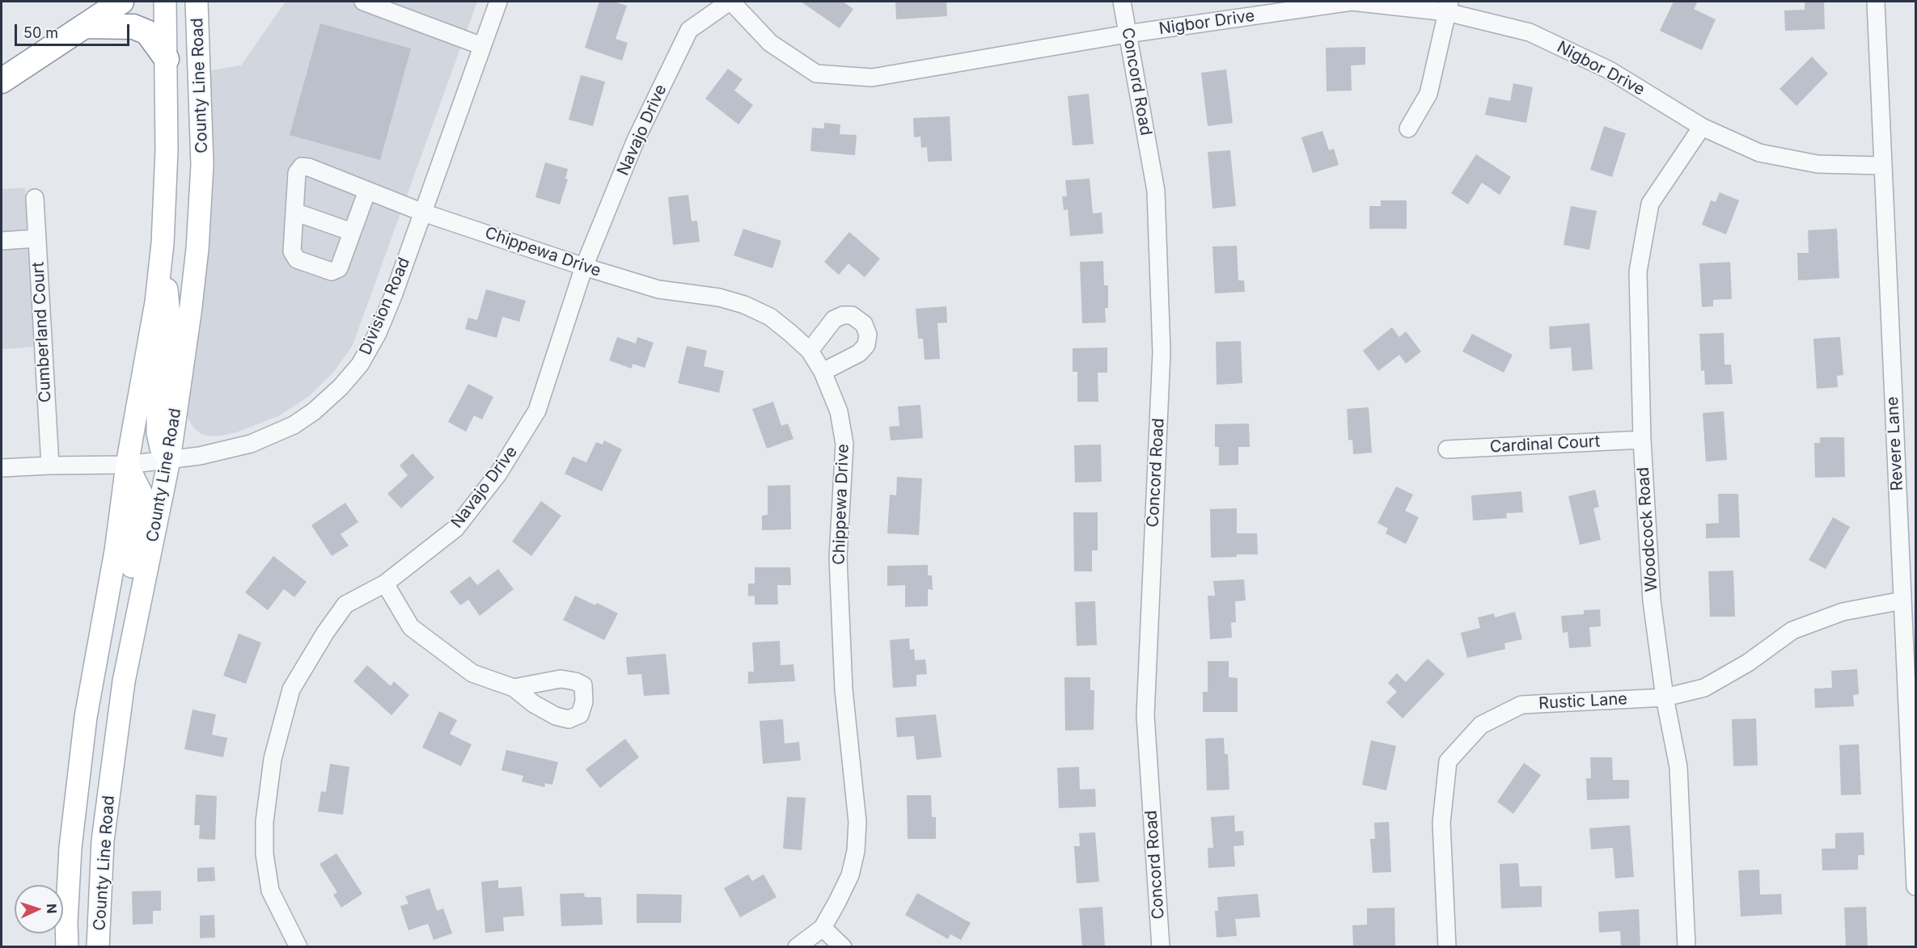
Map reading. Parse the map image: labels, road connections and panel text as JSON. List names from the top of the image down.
{
  "streets": {
    "main road": ["County Line Road"],
    "street": [
      "Nigbor Drive",
      "Concord Road",
      "Navajo Drive",
      "Chippewa Drive",
      "Division Road",
      "Cumberland Court",
      "Revere Lane",
      "Cardinal Court",
      "Woodcock Road",
      "Rustic Lane"
    ]
  },
  "crossings": [
    ["Nigbor Drive", "Concord Road"],
    ["Nigbor Drive", "Navajo Drive"],
    ["Nigbor Drive", "Revere Lane"],
    ["Nigbor Drive", "Woodcock Road"],
    ["County Line Road", "Division Road"],
    ["Navajo Drive", "Chippewa Drive"],
    ["Chippewa Drive", "Division Road"],
    ["Division Road", "Cumberland Court"],
    ["Revere Lane", "Rustic Lane"],
    ["Cardinal Court", "Woodcock Road"],
    ["Woodcock Road", "Rustic Lane"]
  ],
  "scale_bar": "50 m",
  "north": "right"
}
